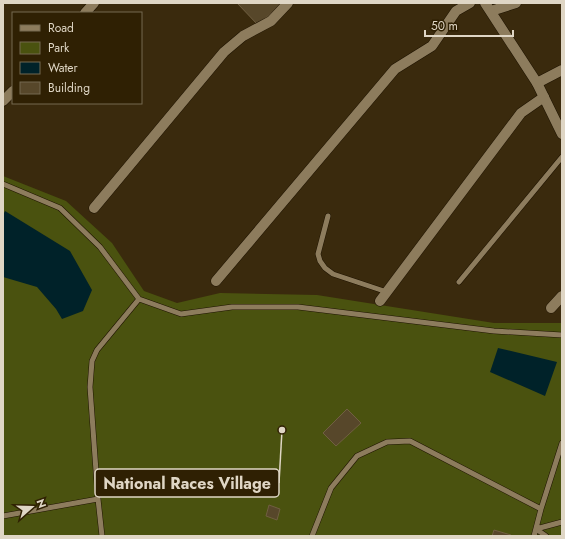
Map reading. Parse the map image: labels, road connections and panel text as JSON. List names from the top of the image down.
{
  "places": ["National Races Village"],
  "legend": [
    "Road",
    "Park",
    "Water",
    "Building"
  ],
  "scale_bar": "50 m",
  "north": "right"
}
